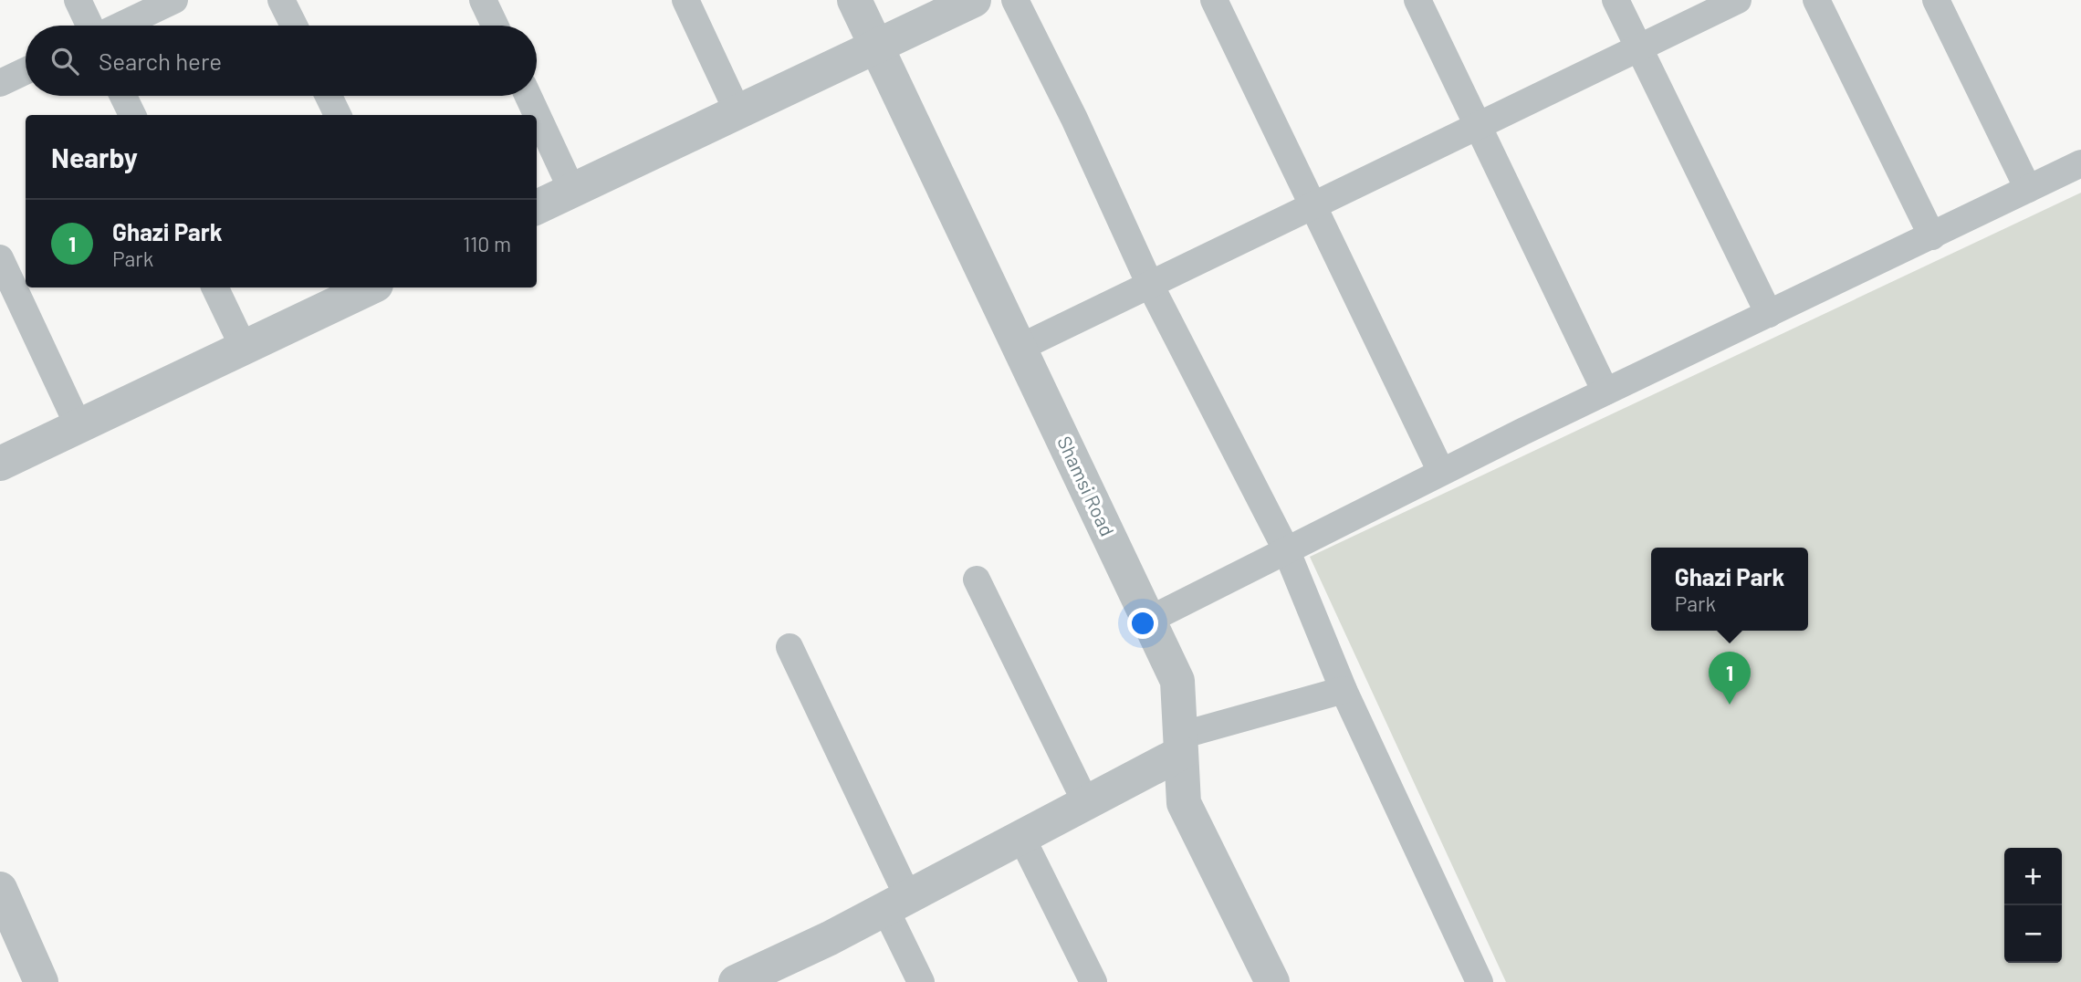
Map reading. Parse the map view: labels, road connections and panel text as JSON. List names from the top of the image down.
{
  "streets": {
    "street": ["Shamsi Road"]
  },
  "page": {
    "search": "Search here",
    "heading": "Nearby",
    "list": [
      {
        "mark": "1",
        "name": "Ghazi Park",
        "note": "Park",
        "value": "110 m"
      }
    ],
    "popup": ["Ghazi Park", "Park"],
    "pins": "1",
    "map_buttons": ["+", "−"]
  }
}
